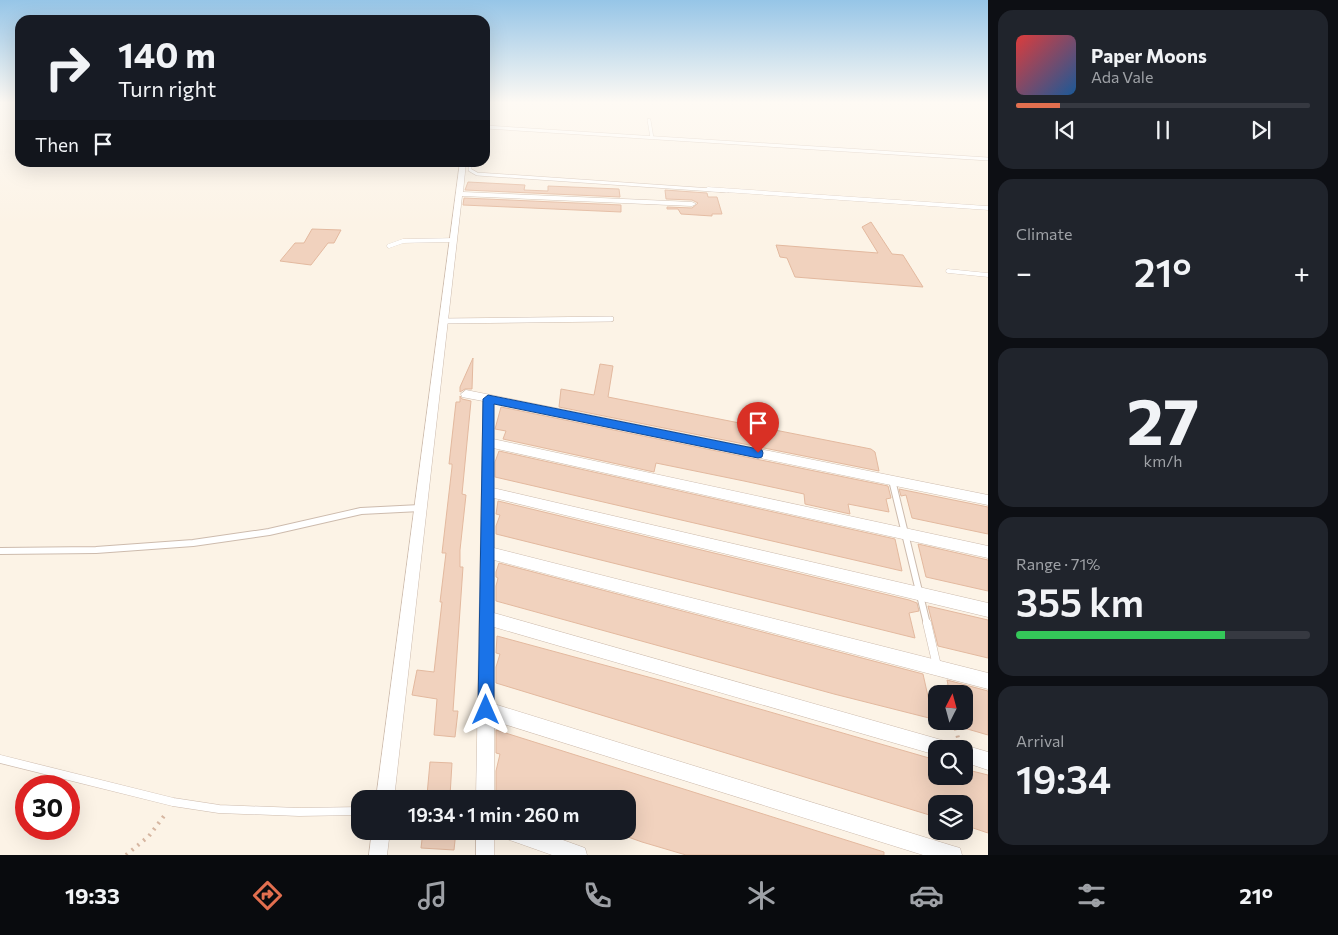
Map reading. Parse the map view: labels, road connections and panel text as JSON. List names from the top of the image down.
{
  "north": "top",
  "page": {
    "turn": ["140 m", "Turn right"],
    "song": ["Paper Moons", "Ada Vale"],
    "then": "Then",
    "tile": [
      "Climate",
      ["27", "km/h"],
      ["Range · 71%", "355 km"],
      ["Arrival", "19:34"]
    ],
    "heat": ["−", "21°", "+"],
    "limit": "30",
    "trip": "19:34 · 1 min · 260 m",
    "tabs": ["19:33", "21°"]
  }
}
